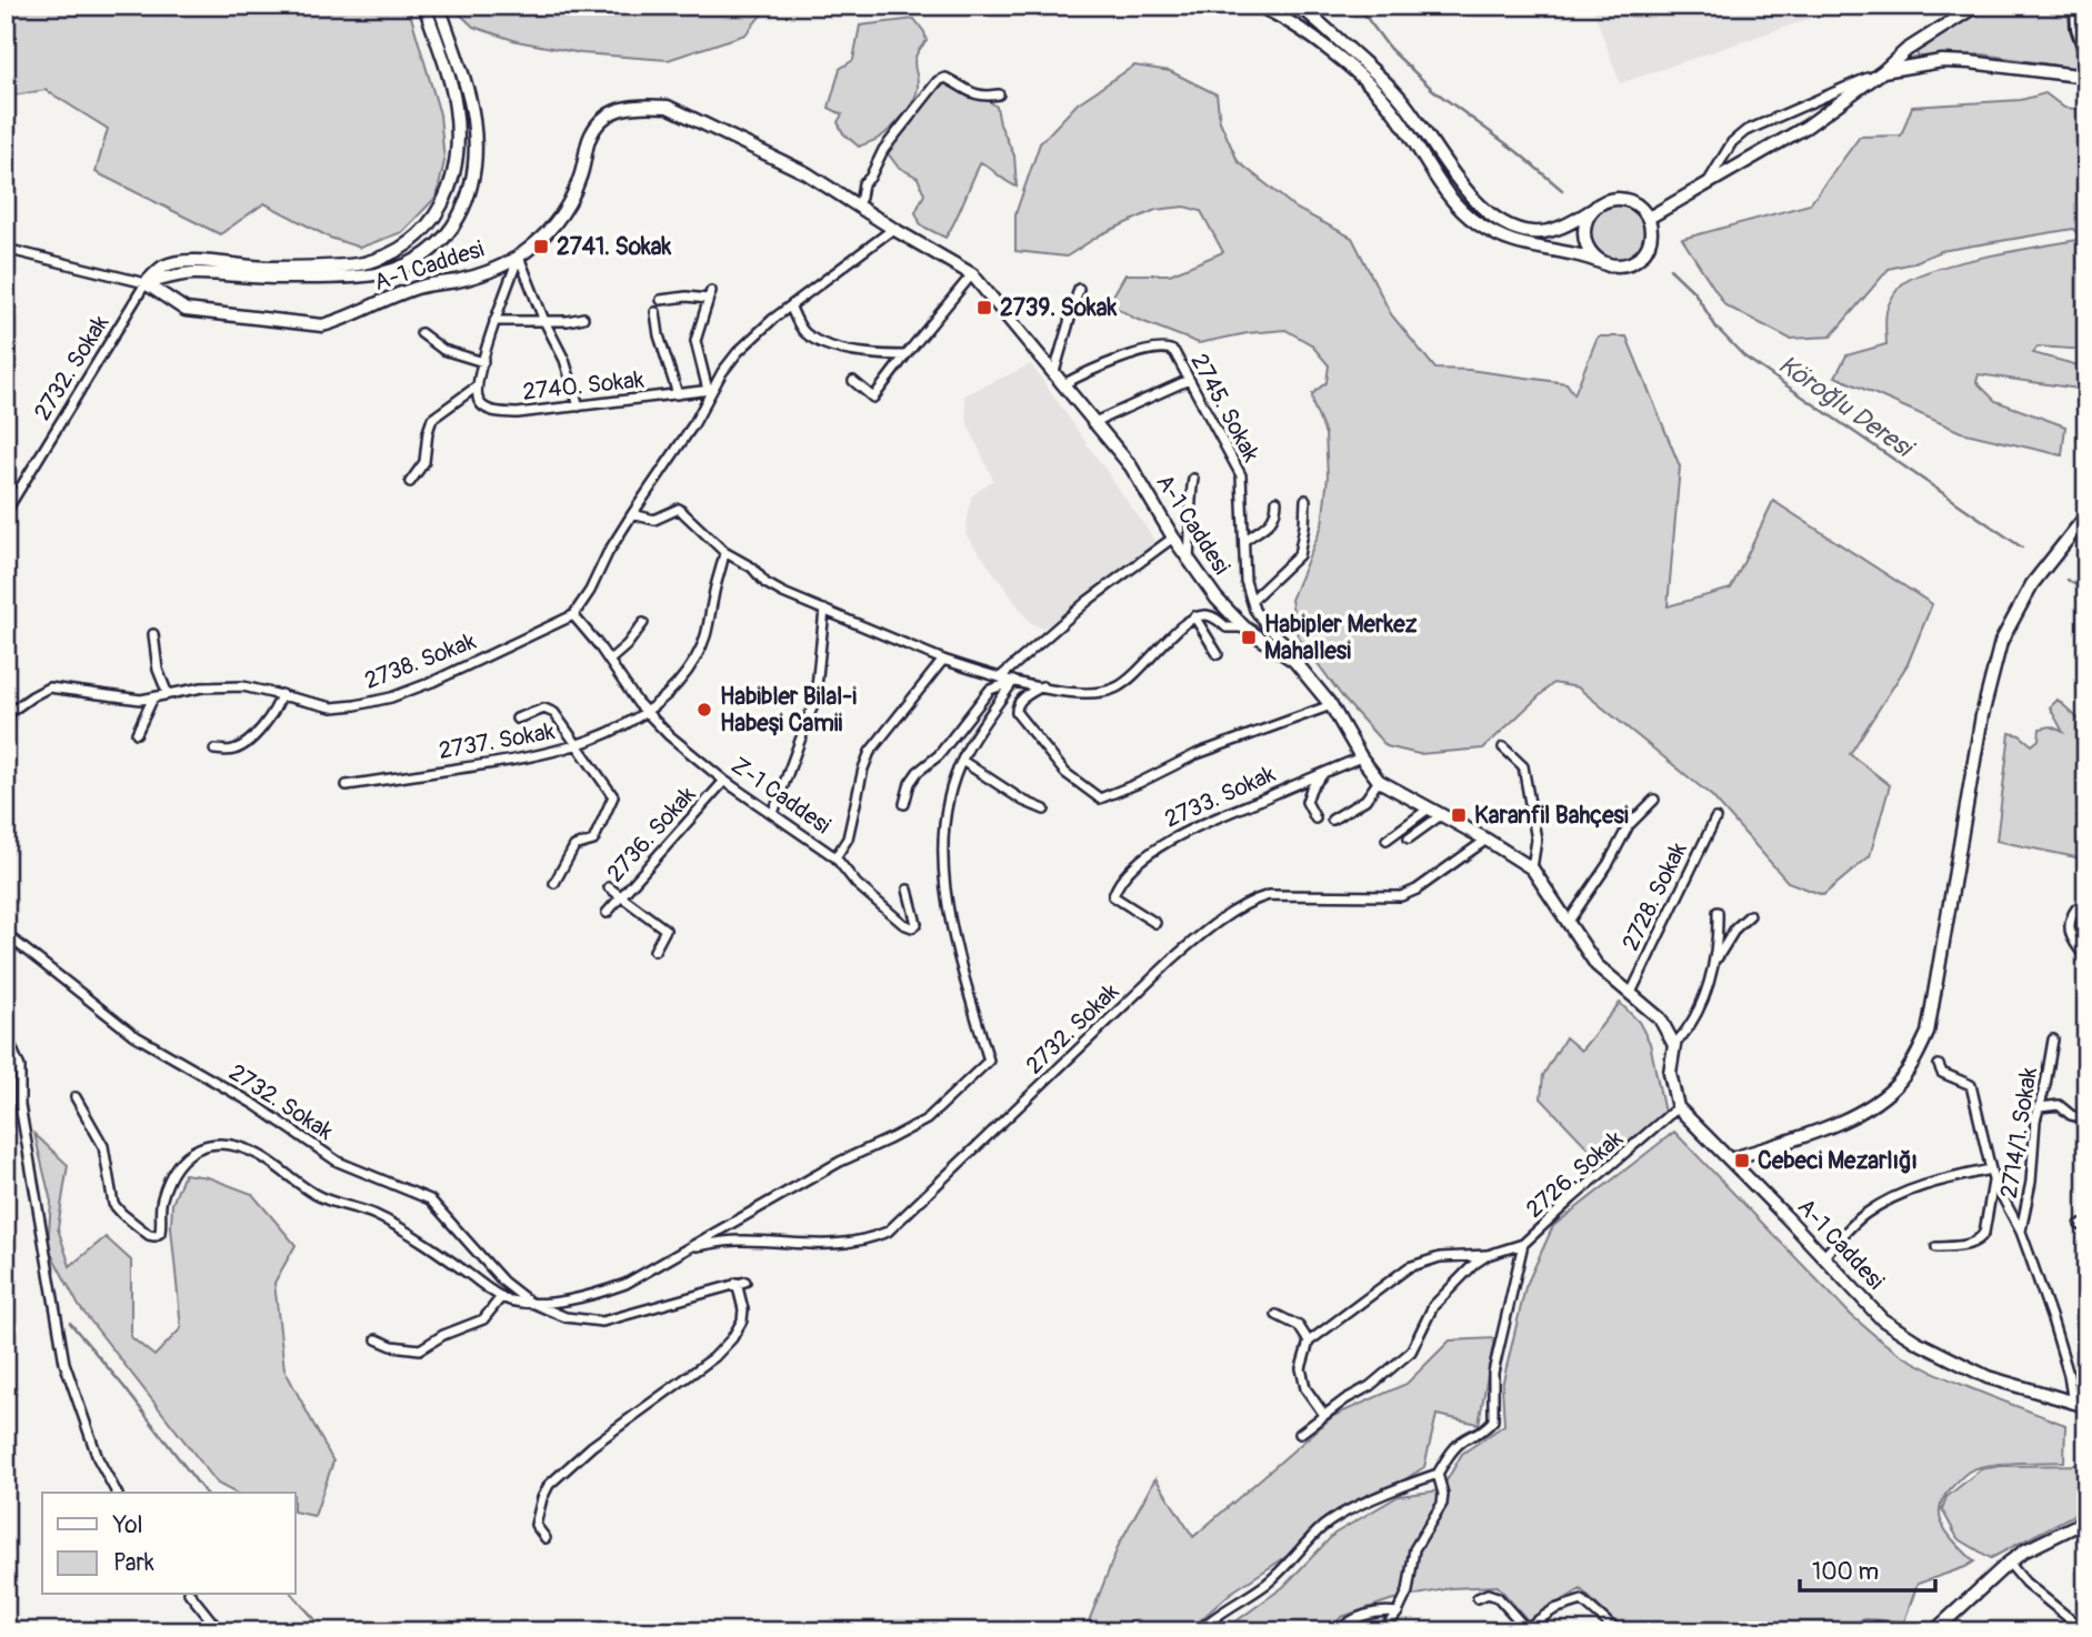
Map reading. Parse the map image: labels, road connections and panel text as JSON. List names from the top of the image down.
{
  "streets": {
    "main road": ["A-1 Caddesi"],
    "street": [
      "2732. Sokak",
      "2740. Sokak",
      "2745. Sokak",
      "2738. Sokak",
      "2737. Sokak",
      "Z-1 Caddesi",
      "2733. Sokak",
      "2736. Sokak",
      "2728. Sokak",
      "2714/1. Sokak",
      "2726. Sokak"
    ]
  },
  "crossings": [
    ["A-1 Caddesi", "2732. Sokak"],
    ["A-1 Caddesi", "2745. Sokak"],
    ["A-1 Caddesi", "2733. Sokak"],
    ["A-1 Caddesi", "2728. Sokak"],
    ["A-1 Caddesi", "2726. Sokak"],
    ["2738. Sokak", "Z-1 Caddesi"],
    ["2737. Sokak", "Z-1 Caddesi"],
    ["Z-1 Caddesi", "2736. Sokak"]
  ],
  "water": ["Köroğlu Deresi"],
  "places": {
    "transit": [
      "2741. Sokak",
      "2739. Sokak",
      "Habipler Merkez Mahallesi",
      "Karanfil Bahçesi",
      "Cebeci Mezarlığı"
    ],
    "other": ["Habibler Bilal-i Habeşi Camii"]
  },
  "legend": ["Yol", "Park"],
  "scale_bar": "100 m"
}
